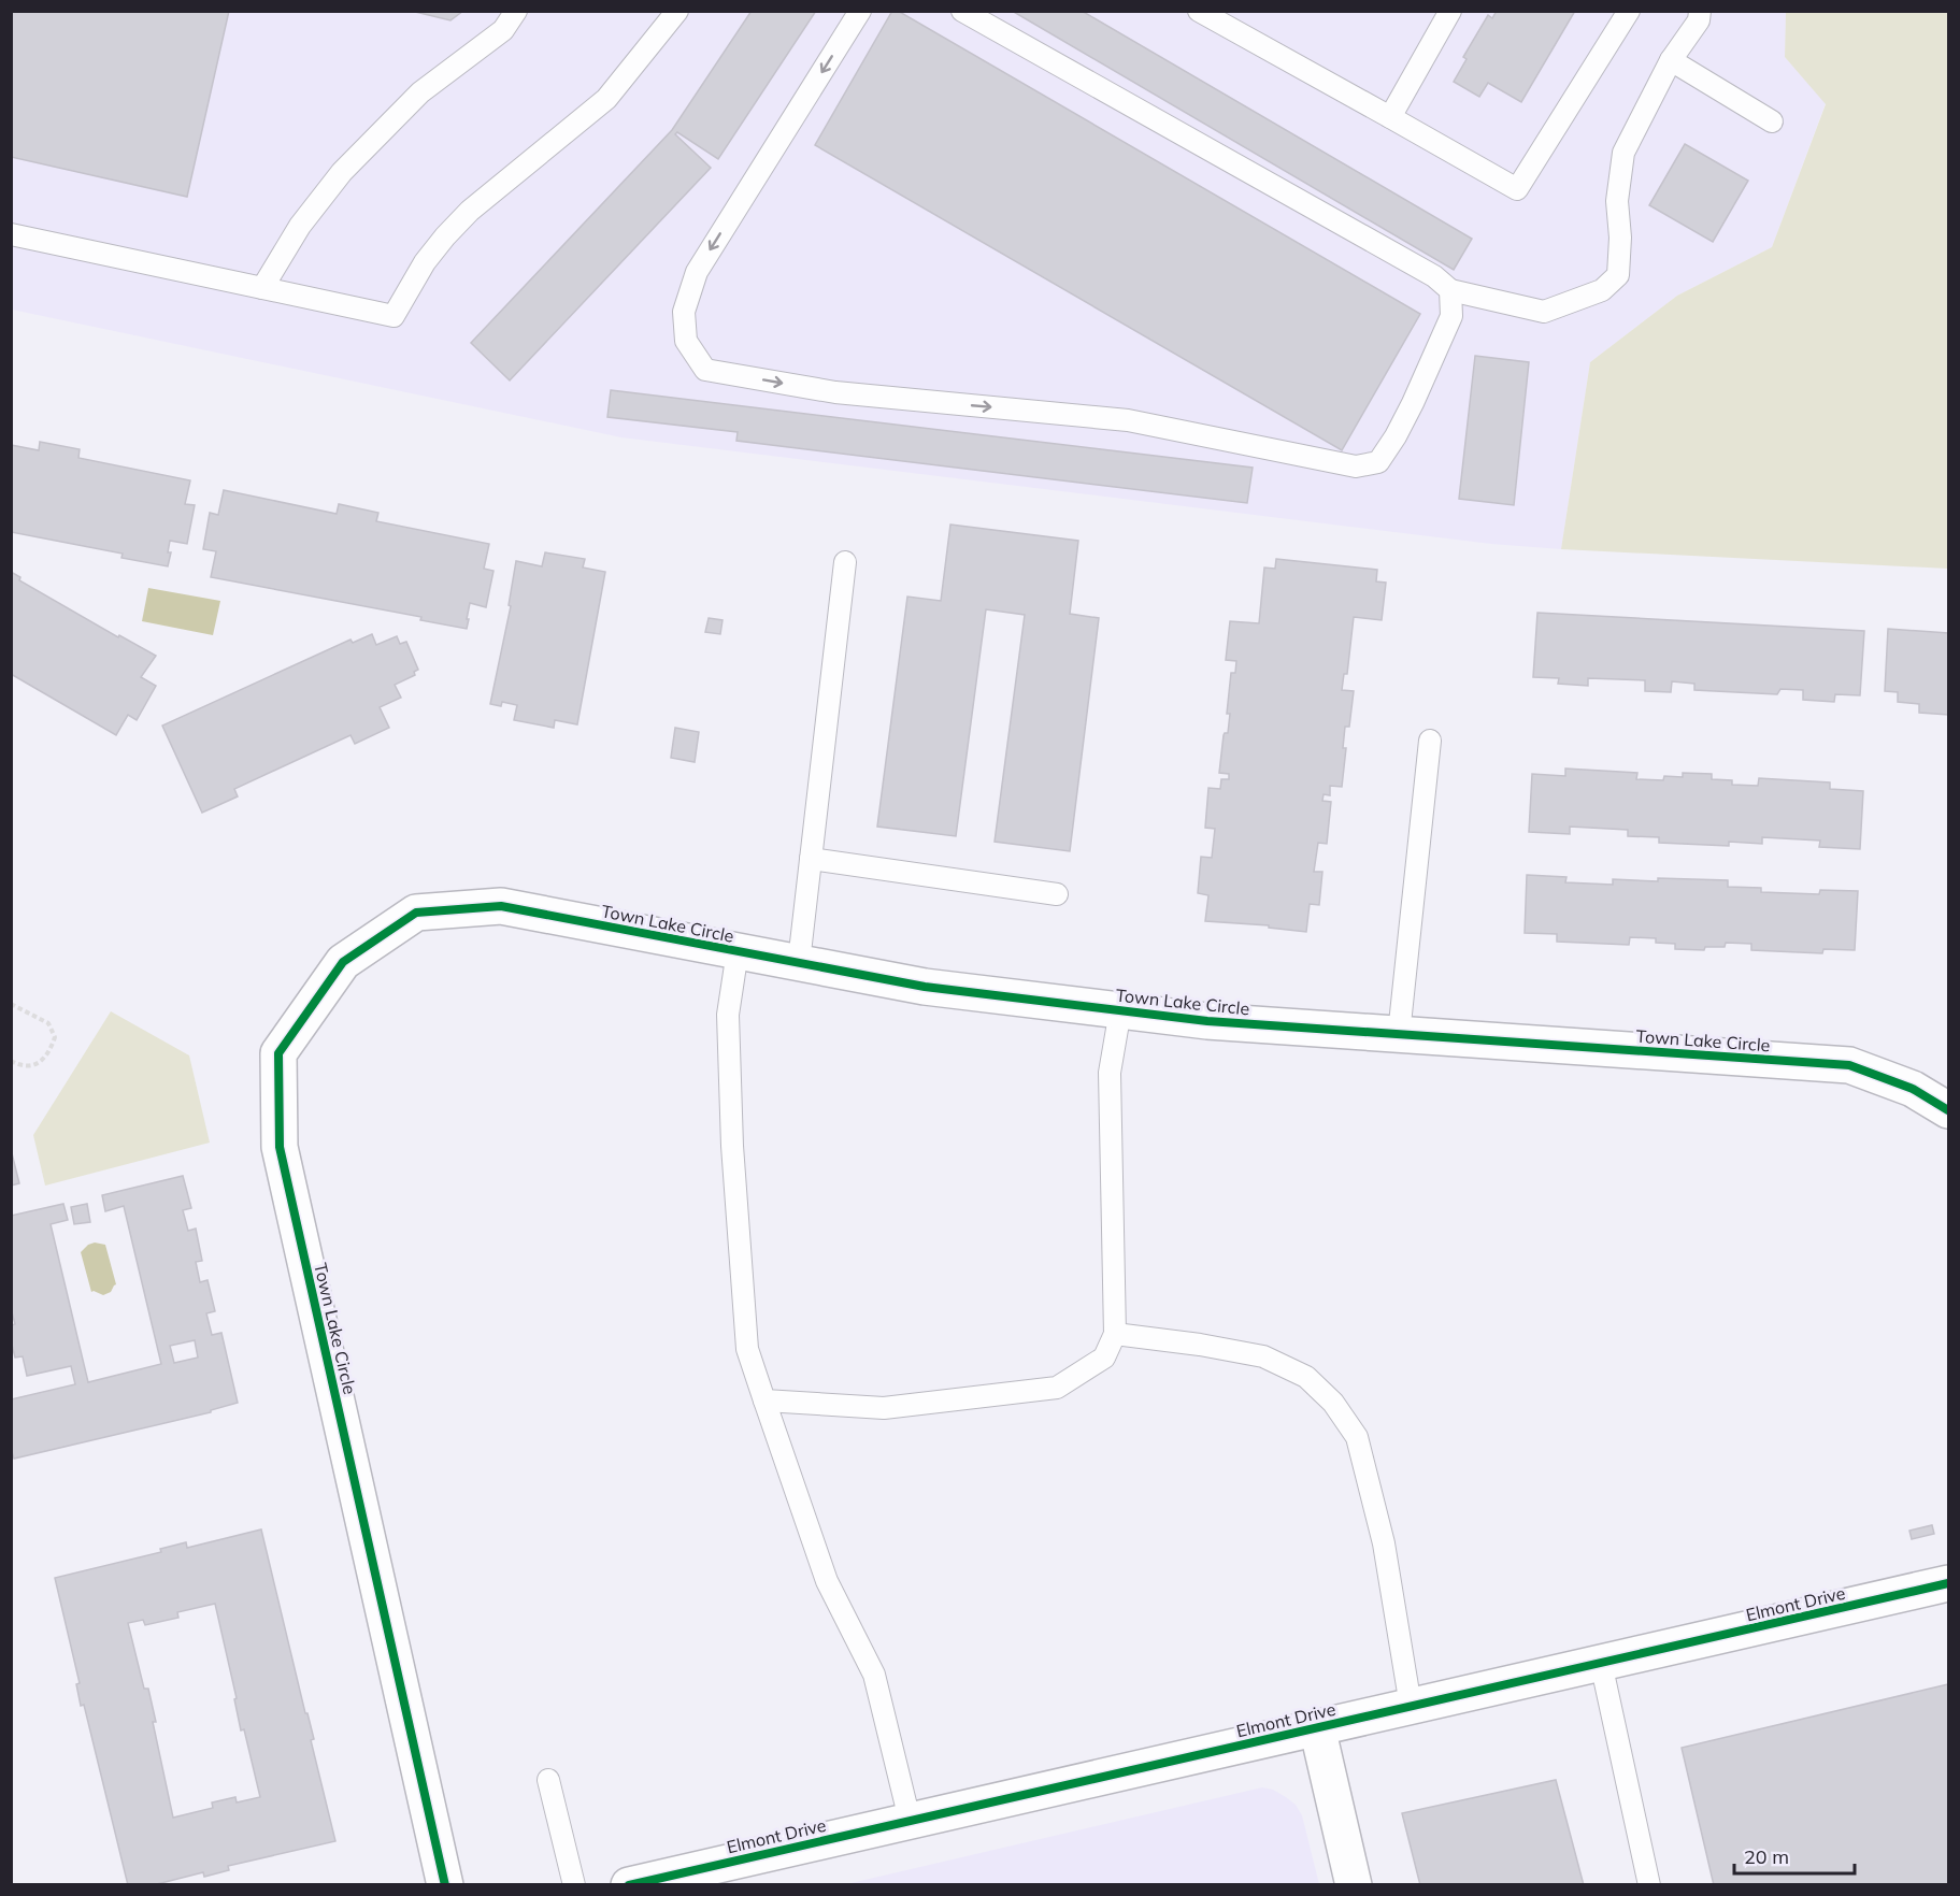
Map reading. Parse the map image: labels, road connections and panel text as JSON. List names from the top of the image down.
{
  "streets": {
    "street": ["Town Lake Circle", "Elmont Drive"]
  },
  "scale_bar": "20 m"
}
